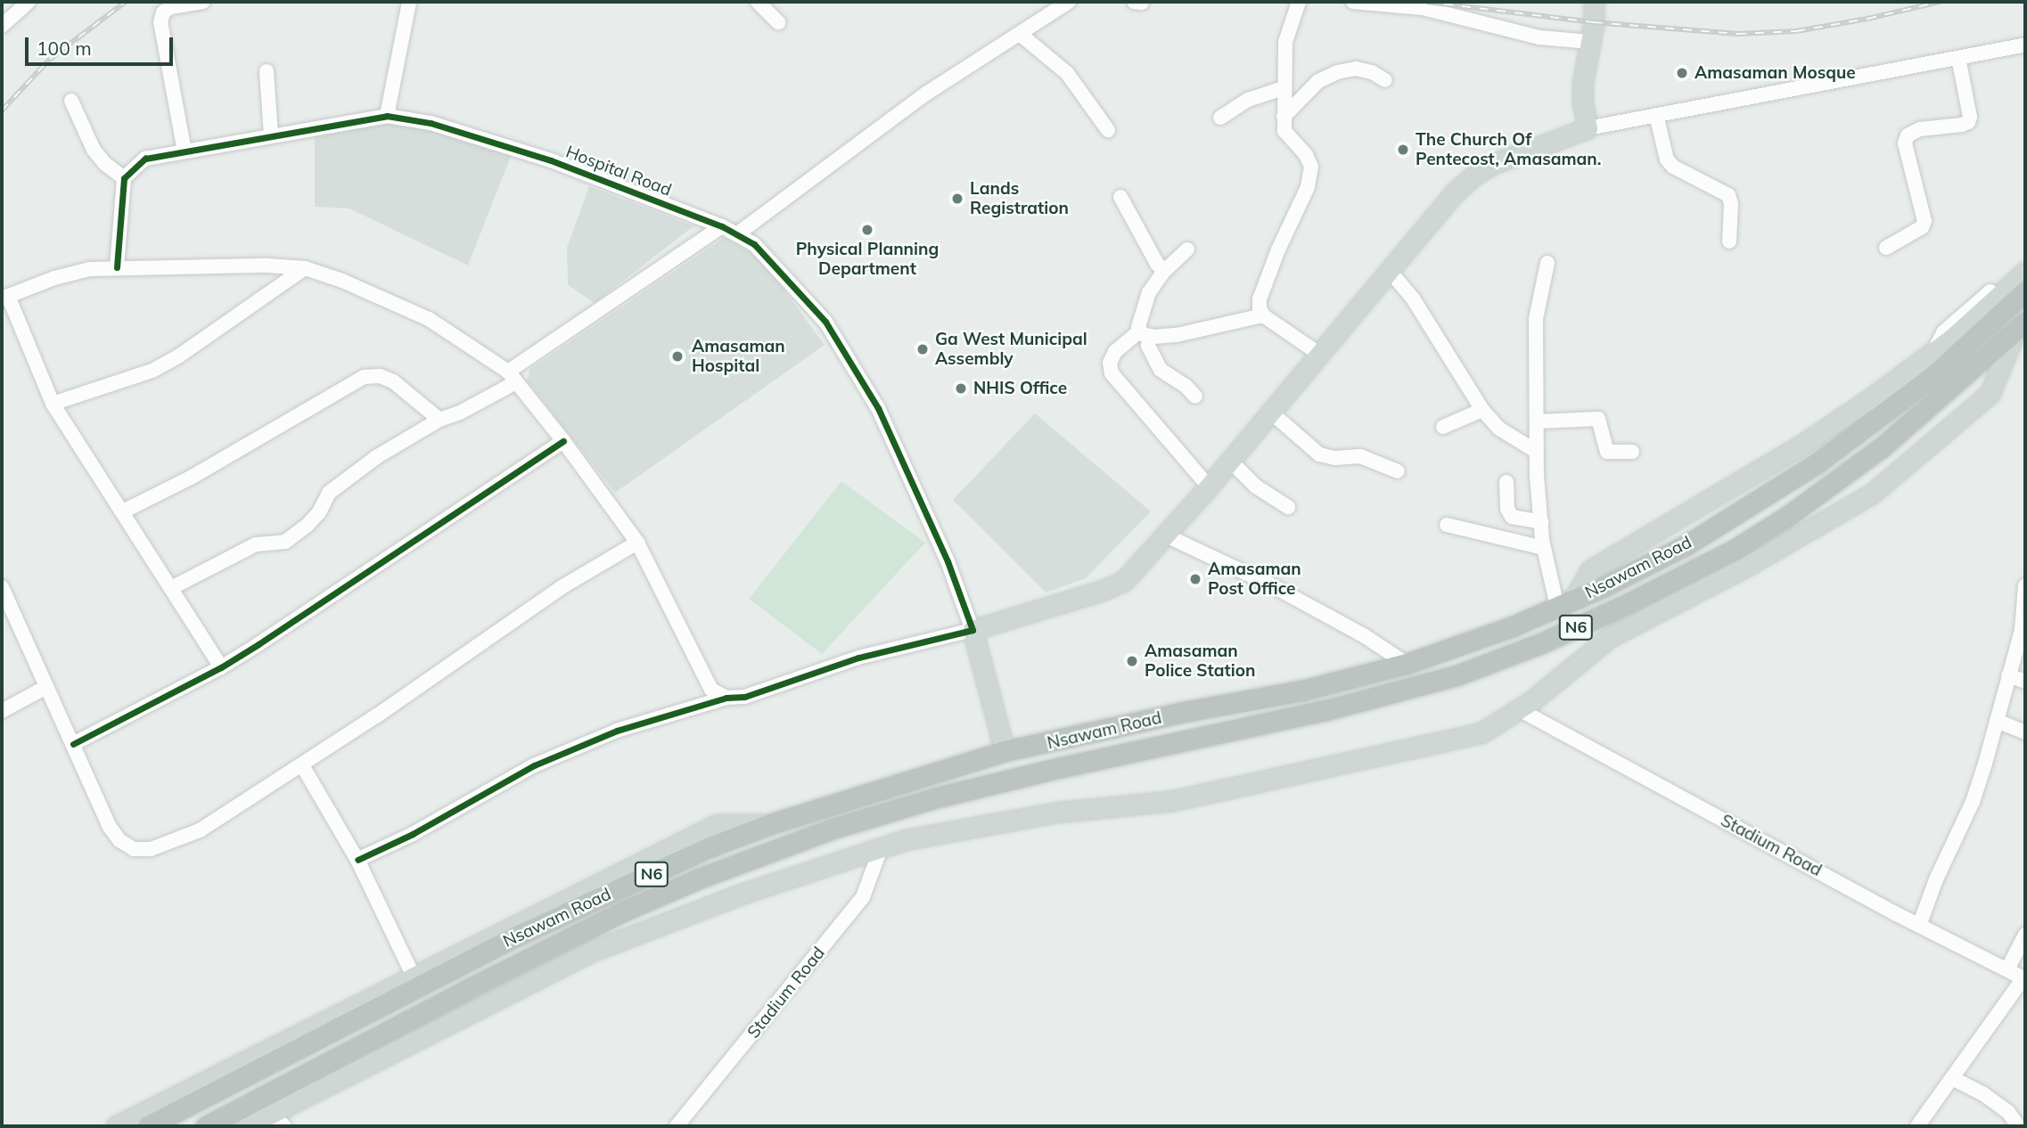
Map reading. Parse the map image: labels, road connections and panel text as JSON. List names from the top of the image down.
{
  "streets": {
    "highway": ["Nsawam Road", "N6"],
    "main road": ["Hospital Road"],
    "street": ["Stadium Road"]
  },
  "crossings": [
    ["Hospital Road", "Nsawam Road"]
  ],
  "places": [
    "Amasaman Mosque",
    "The Church Of Pentecost, Amasaman.",
    "Lands Registration",
    "Physical Planning Department",
    "Ga West Municipal Assembly",
    "Amasaman Hospital",
    "NHIS Office",
    "Amasaman Post Office",
    "Amasaman Police Station"
  ],
  "scale_bar": "100 m"
}
